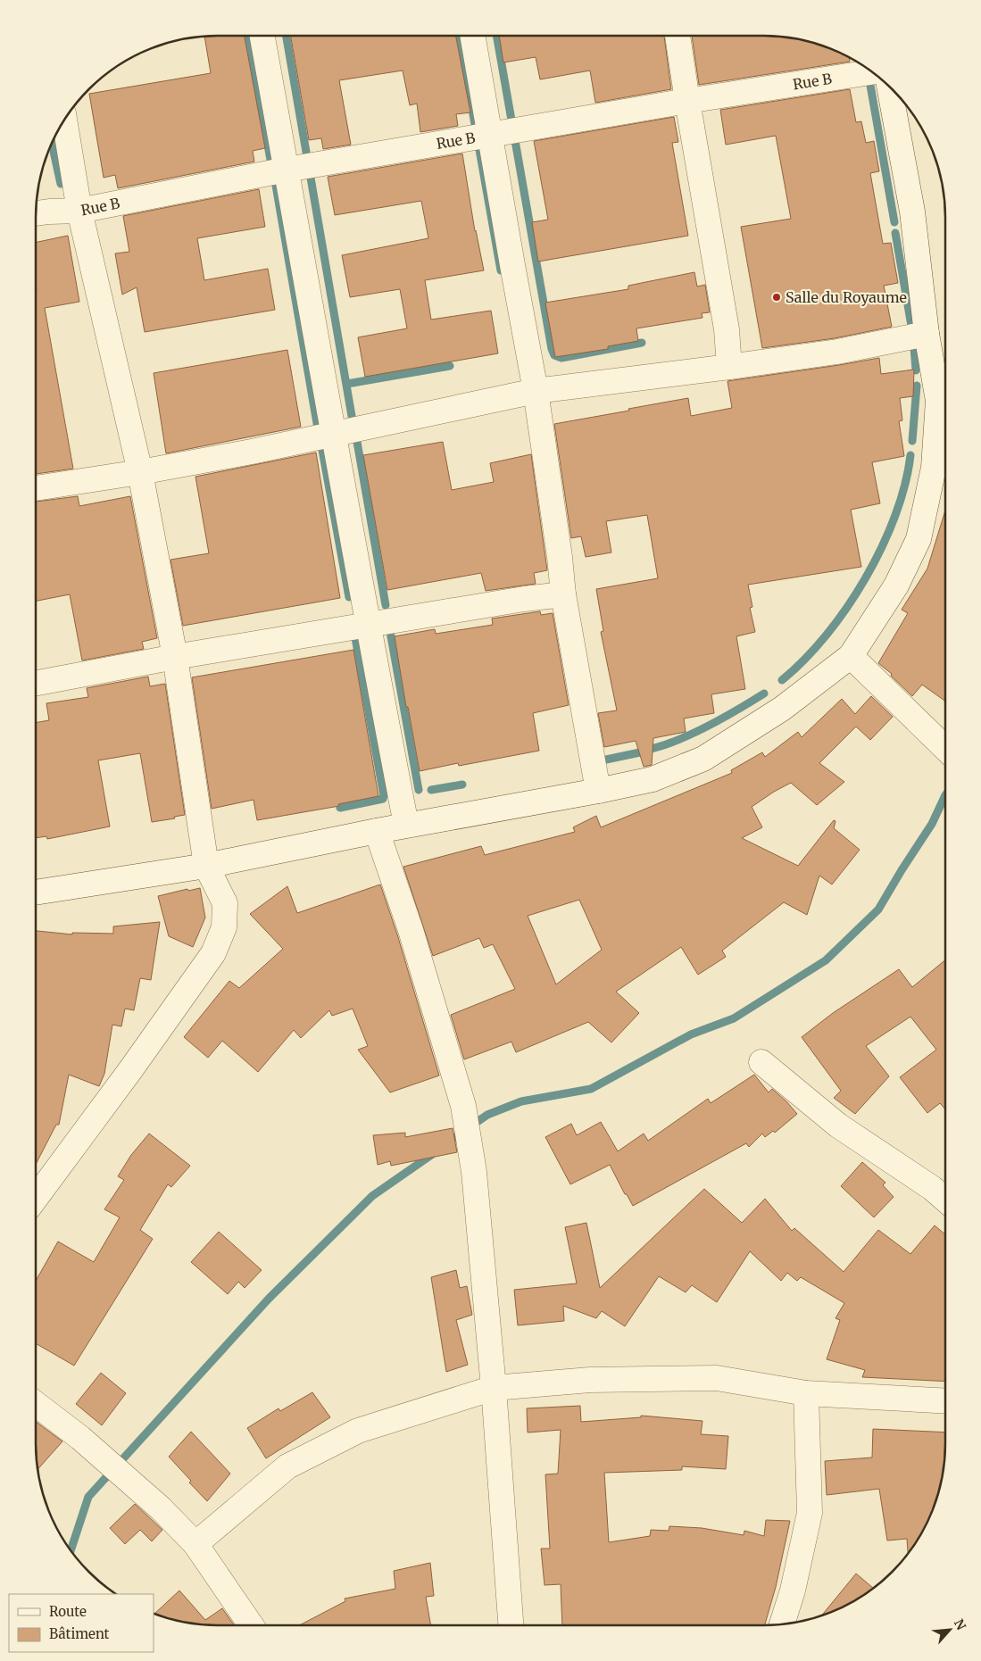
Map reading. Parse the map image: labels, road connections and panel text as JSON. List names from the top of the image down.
{
  "streets": {
    "street": ["Rue B"]
  },
  "places": ["Salle du Royaume"],
  "legend": ["Route", "Bâtiment"],
  "north": "top right"
}
